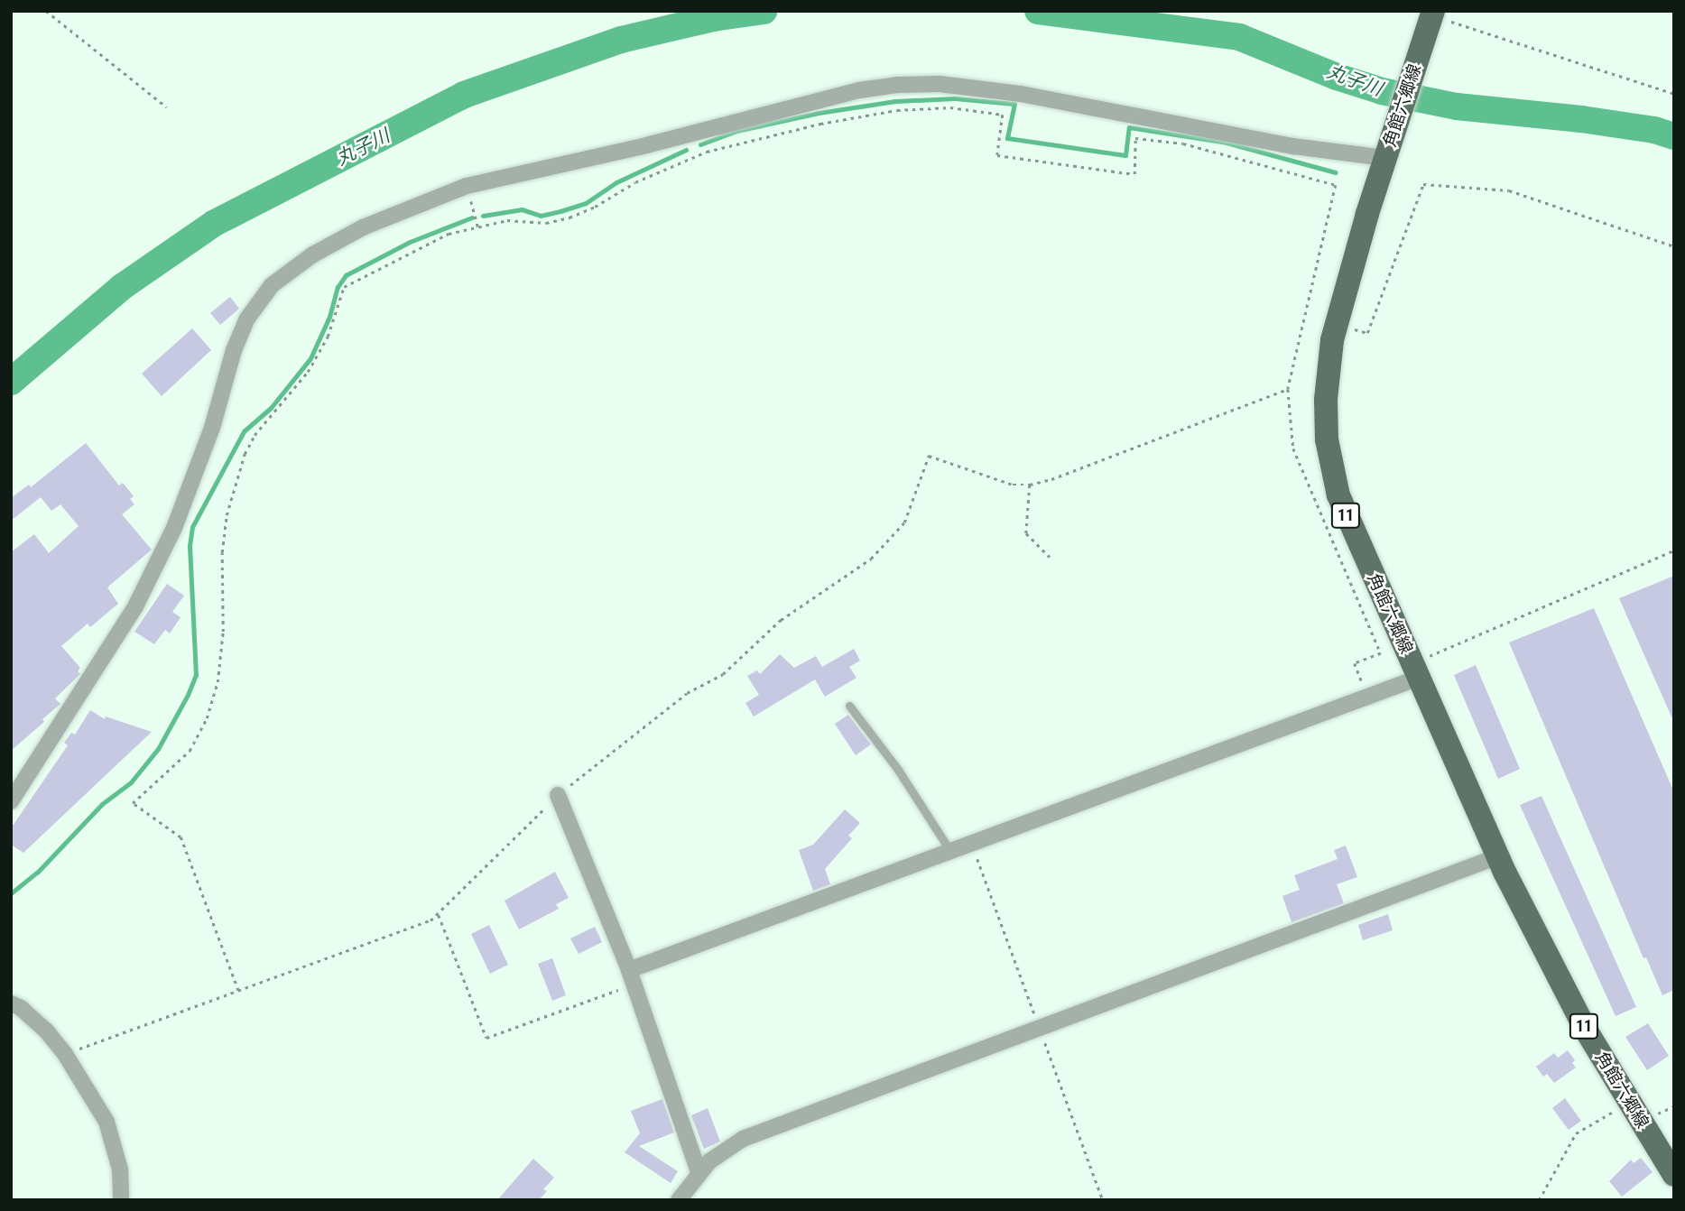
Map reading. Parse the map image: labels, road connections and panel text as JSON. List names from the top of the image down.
{
  "streets": {
    "main road": ["角館六郷線", "11"]
  },
  "water": ["丸子川"]
}
